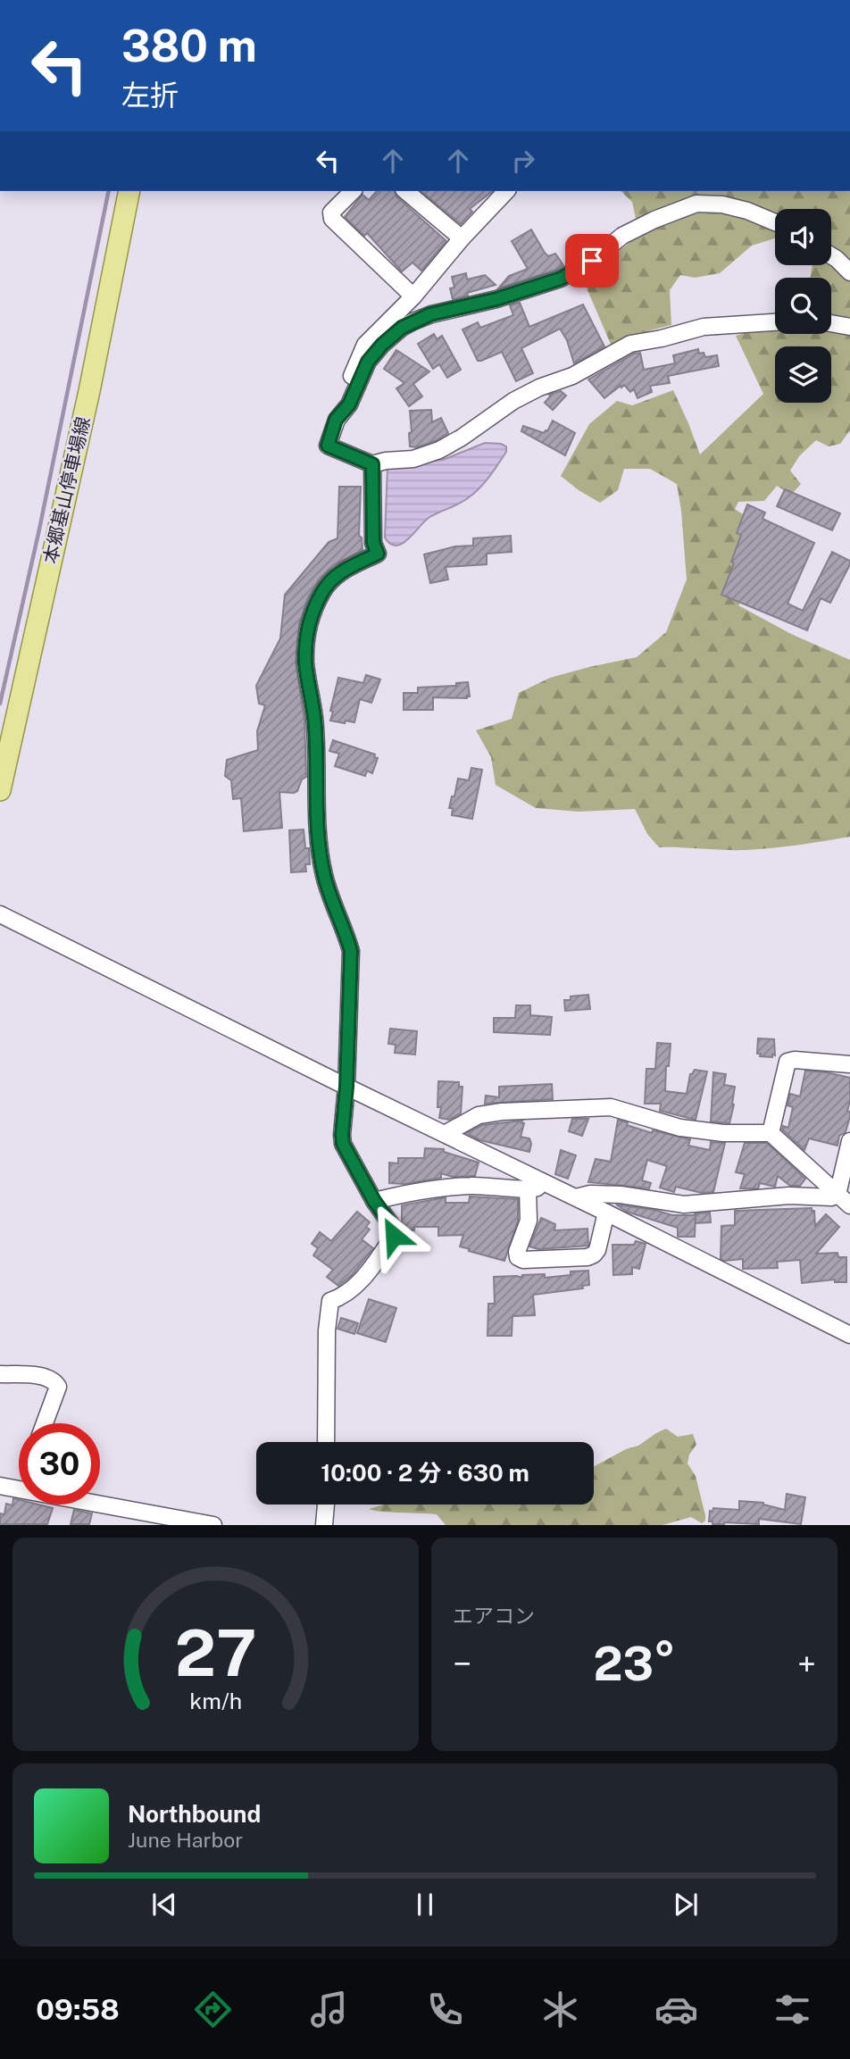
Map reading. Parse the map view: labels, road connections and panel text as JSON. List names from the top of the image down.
{
  "streets": {
    "main road": ["本郷基山停車場線"]
  },
  "page": {
    "turn": ["380 m", "左折"],
    "limit": "30",
    "trip": "10:00 · 2 分 · 630 m",
    "tile": "エアコン",
    "heat": ["−", "23°", "+"],
    "song": ["Northbound", "June Harbor"],
    "tabs": "09:58",
    "gauge": ["27", "km/h"]
  }
}
